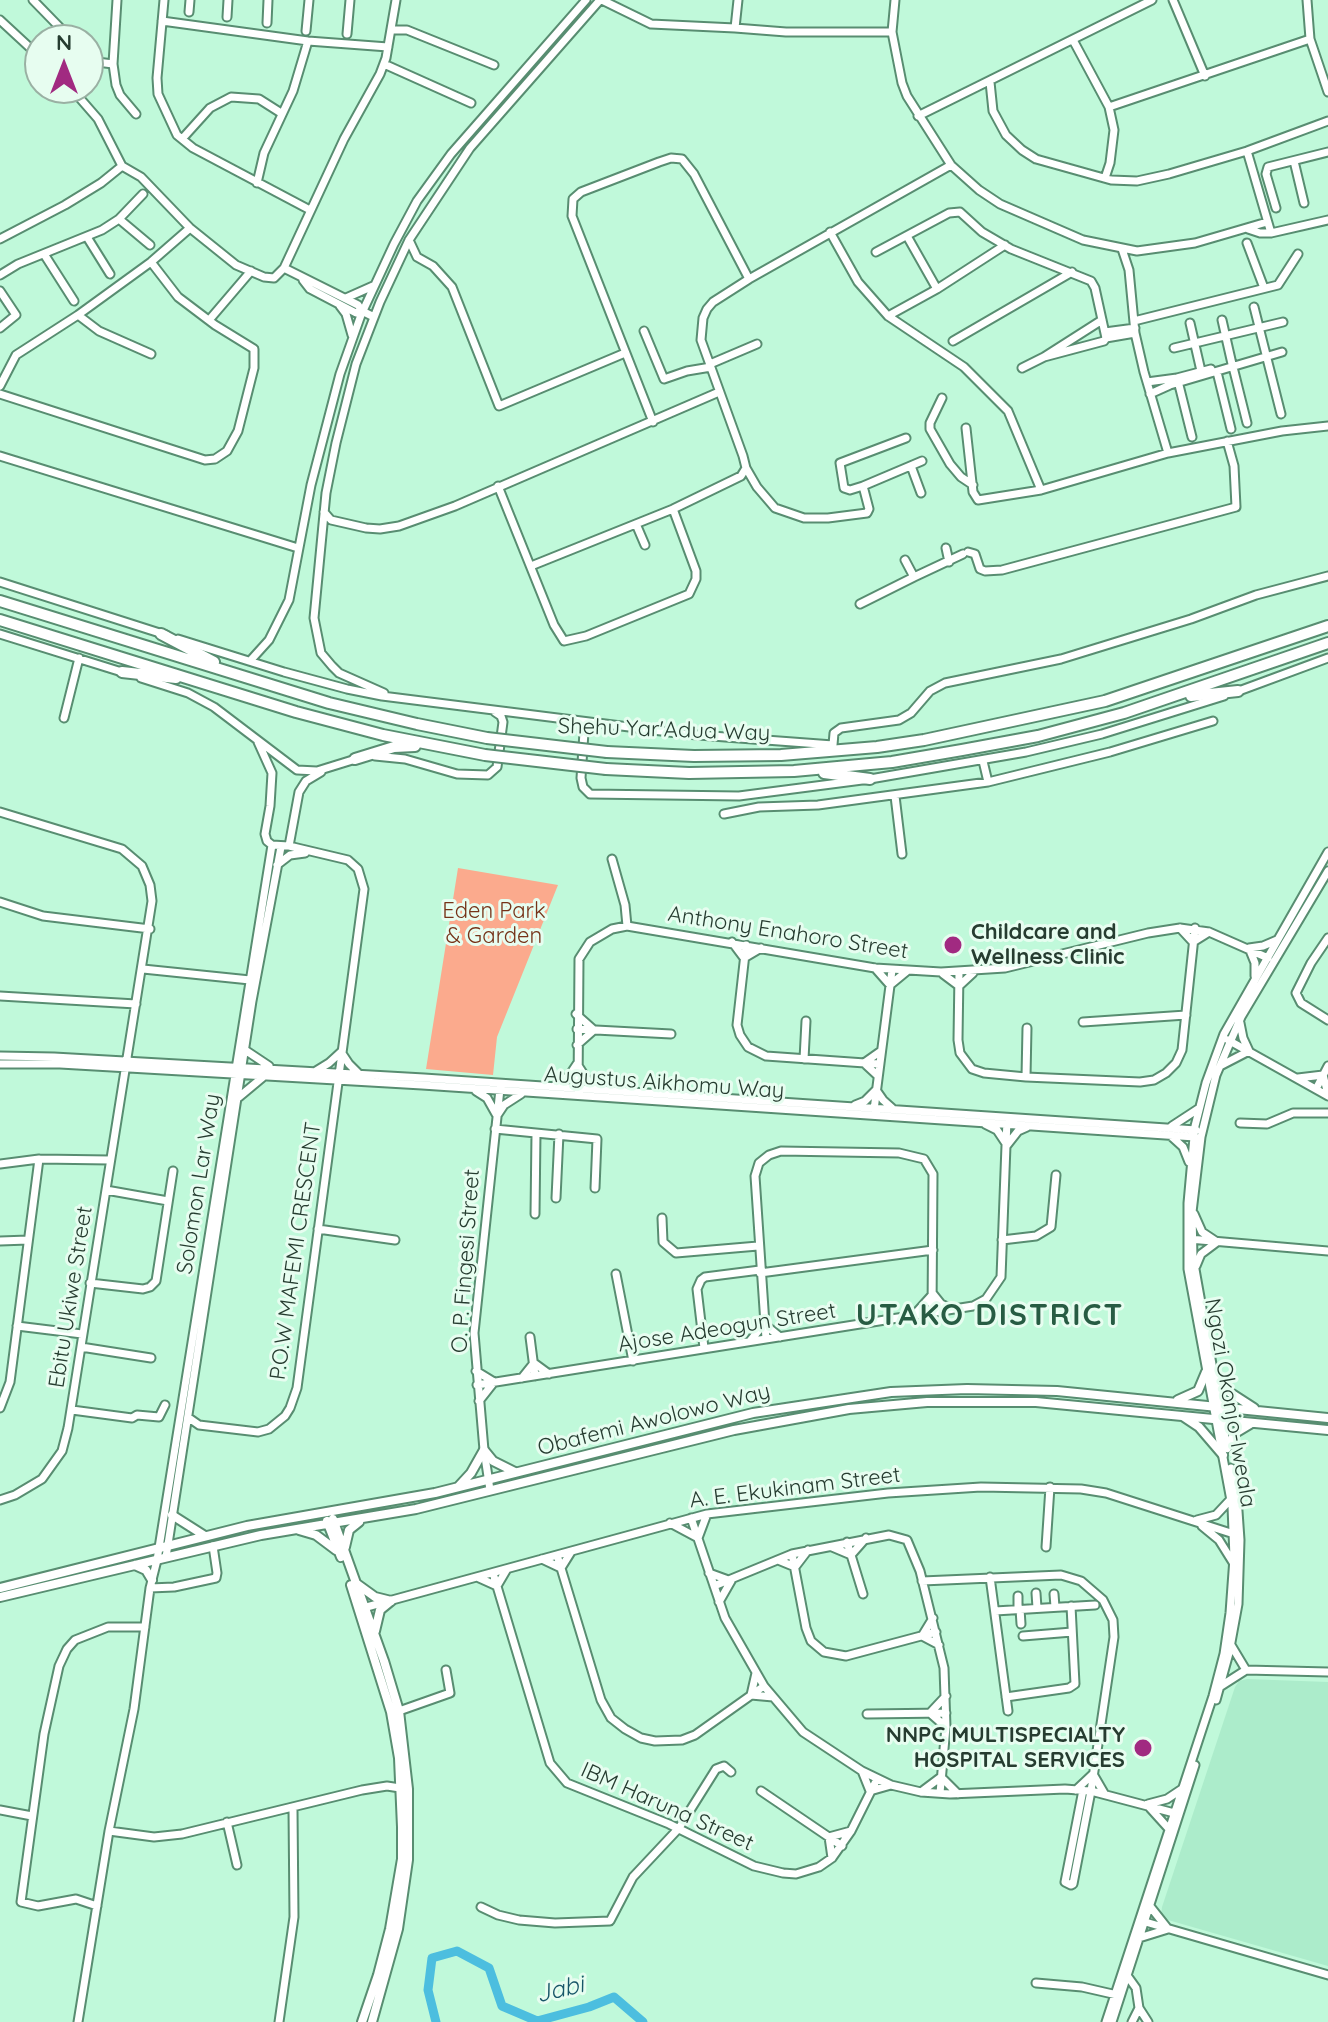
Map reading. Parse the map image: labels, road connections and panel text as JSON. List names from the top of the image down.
{
  "streets": {
    "highway": ["Shehu Yar'Adua Way"],
    "main road": ["Obafemi Awolowo Way"],
    "street": [
      "Anthony Enahoro Street",
      "Augustus Aikhomu Way",
      "Solomon Lar Way",
      "P.O.W MAFEMI CRESCENT",
      "O. P. Fingesi Street",
      "Ebitu Ukiwe Street",
      "Ajose Adeogun Street",
      "Ngozi Okonjo-Iweala",
      "A. E. Ekukinam Street",
      "IBM Haruna Street"
    ]
  },
  "crossings": [
    ["Anthony Enahoro Street", "Ngozi Okonjo-Iweala"],
    ["Augustus Aikhomu Way", "Solomon Lar Way"],
    ["Augustus Aikhomu Way", "P.O.W MAFEMI CRESCENT"],
    ["Augustus Aikhomu Way", "O. P. Fingesi Street"],
    ["Augustus Aikhomu Way", "Ebitu Ukiwe Street"],
    ["Augustus Aikhomu Way", "Ajose Adeogun Street"],
    ["Augustus Aikhomu Way", "Ngozi Okonjo-Iweala"],
    ["Solomon Lar Way", "P.O.W MAFEMI CRESCENT"],
    ["Solomon Lar Way", "Obafemi Awolowo Way"],
    ["O. P. Fingesi Street", "Ajose Adeogun Street"],
    ["O. P. Fingesi Street", "Obafemi Awolowo Way"],
    ["Ngozi Okonjo-Iweala", "Obafemi Awolowo Way"],
    ["Ngozi Okonjo-Iweala", "A. E. Ekukinam Street"],
    ["A. E. Ekukinam Street", "IBM Haruna Street"]
  ],
  "districts": ["UTAKO DISTRICT"],
  "water": ["Jabi"],
  "parks": ["Eden Park & Garden"],
  "places": ["Childcare and Wellness Clinic", "NNPC MULTISPECIALTY HOSPITAL SERVICES"],
  "north": "top"
}
